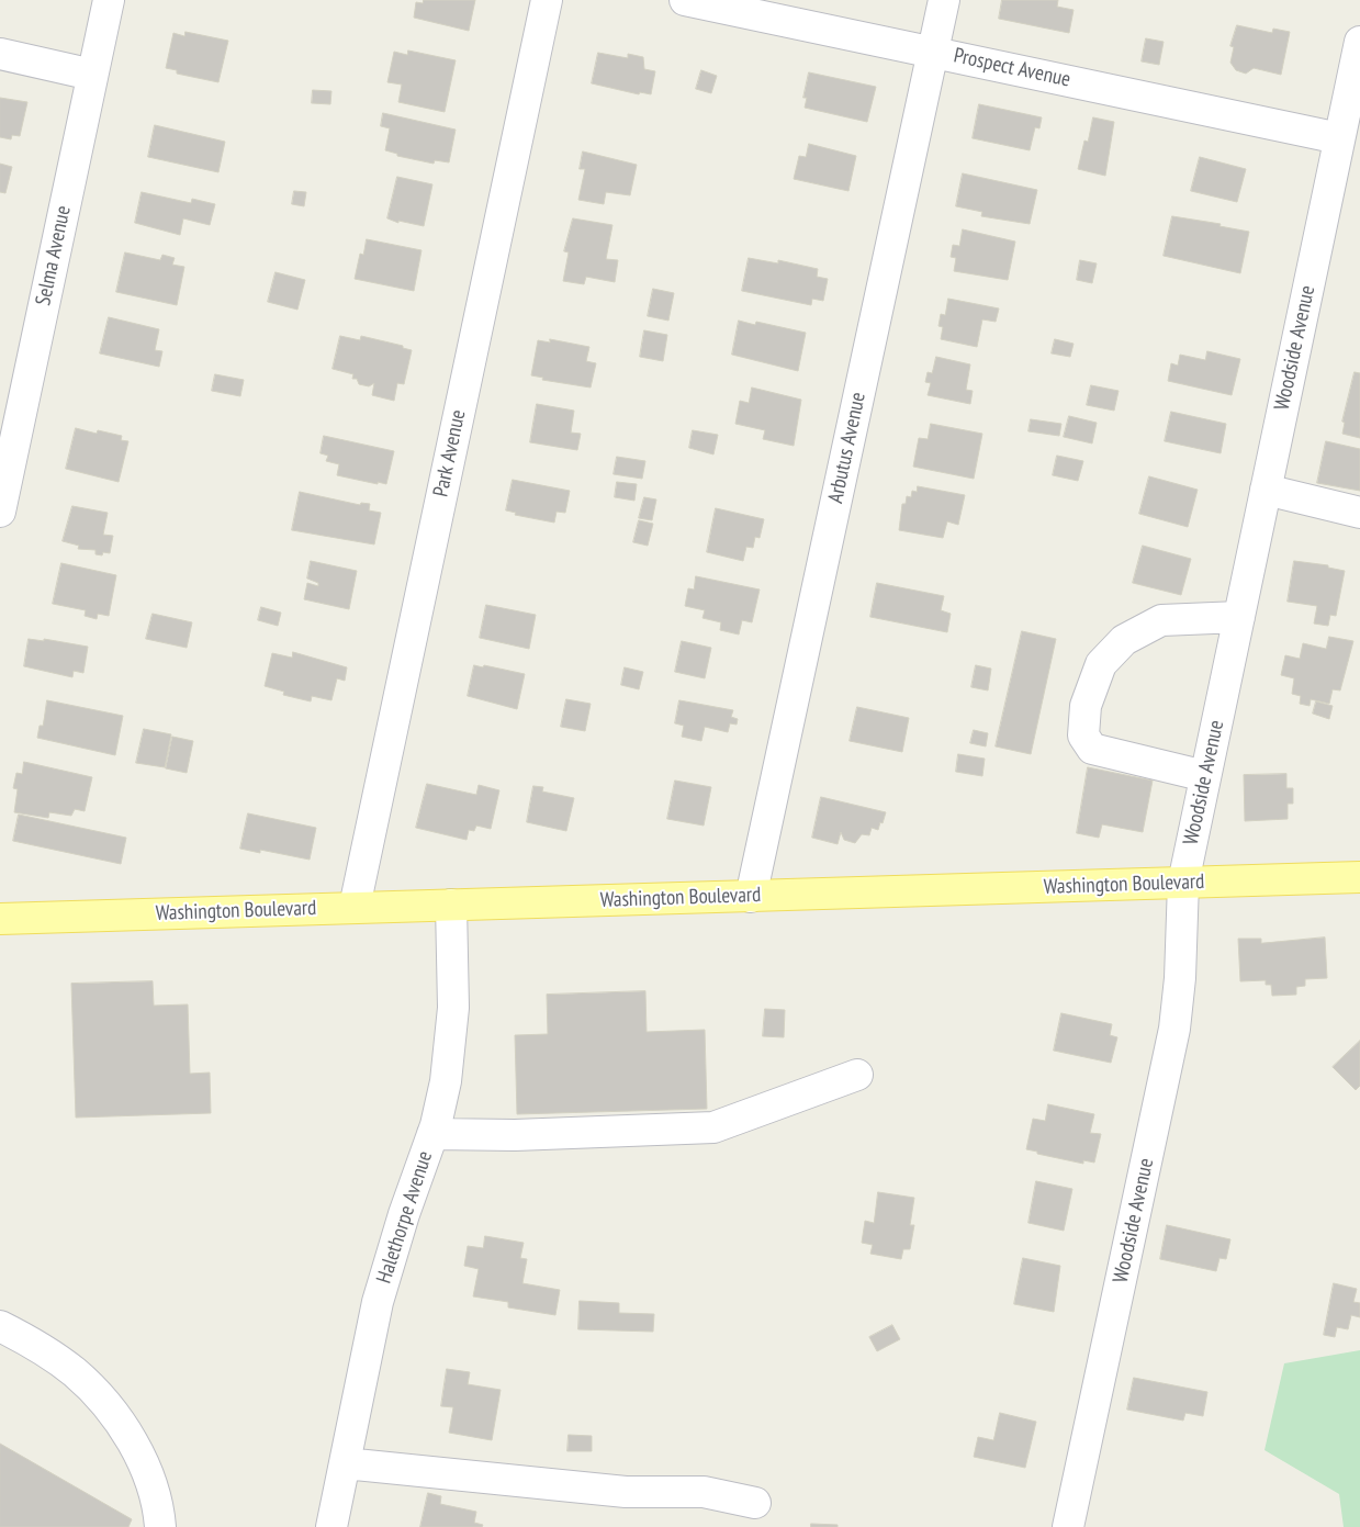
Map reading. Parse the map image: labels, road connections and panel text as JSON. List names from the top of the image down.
{
  "streets": {
    "main road": ["Washington Boulevard"],
    "street": [
      "Prospect Avenue",
      "Selma Avenue",
      "Woodside Avenue",
      "Arbutus Avenue",
      "Park Avenue",
      "Halethorpe Avenue"
    ]
  },
  "crossings": [
    ["Prospect Avenue", "Woodside Avenue"],
    ["Prospect Avenue", "Arbutus Avenue"],
    ["Woodside Avenue", "Washington Boulevard"],
    ["Arbutus Avenue", "Washington Boulevard"],
    ["Park Avenue", "Washington Boulevard"],
    ["Washington Boulevard", "Halethorpe Avenue"]
  ]
}
